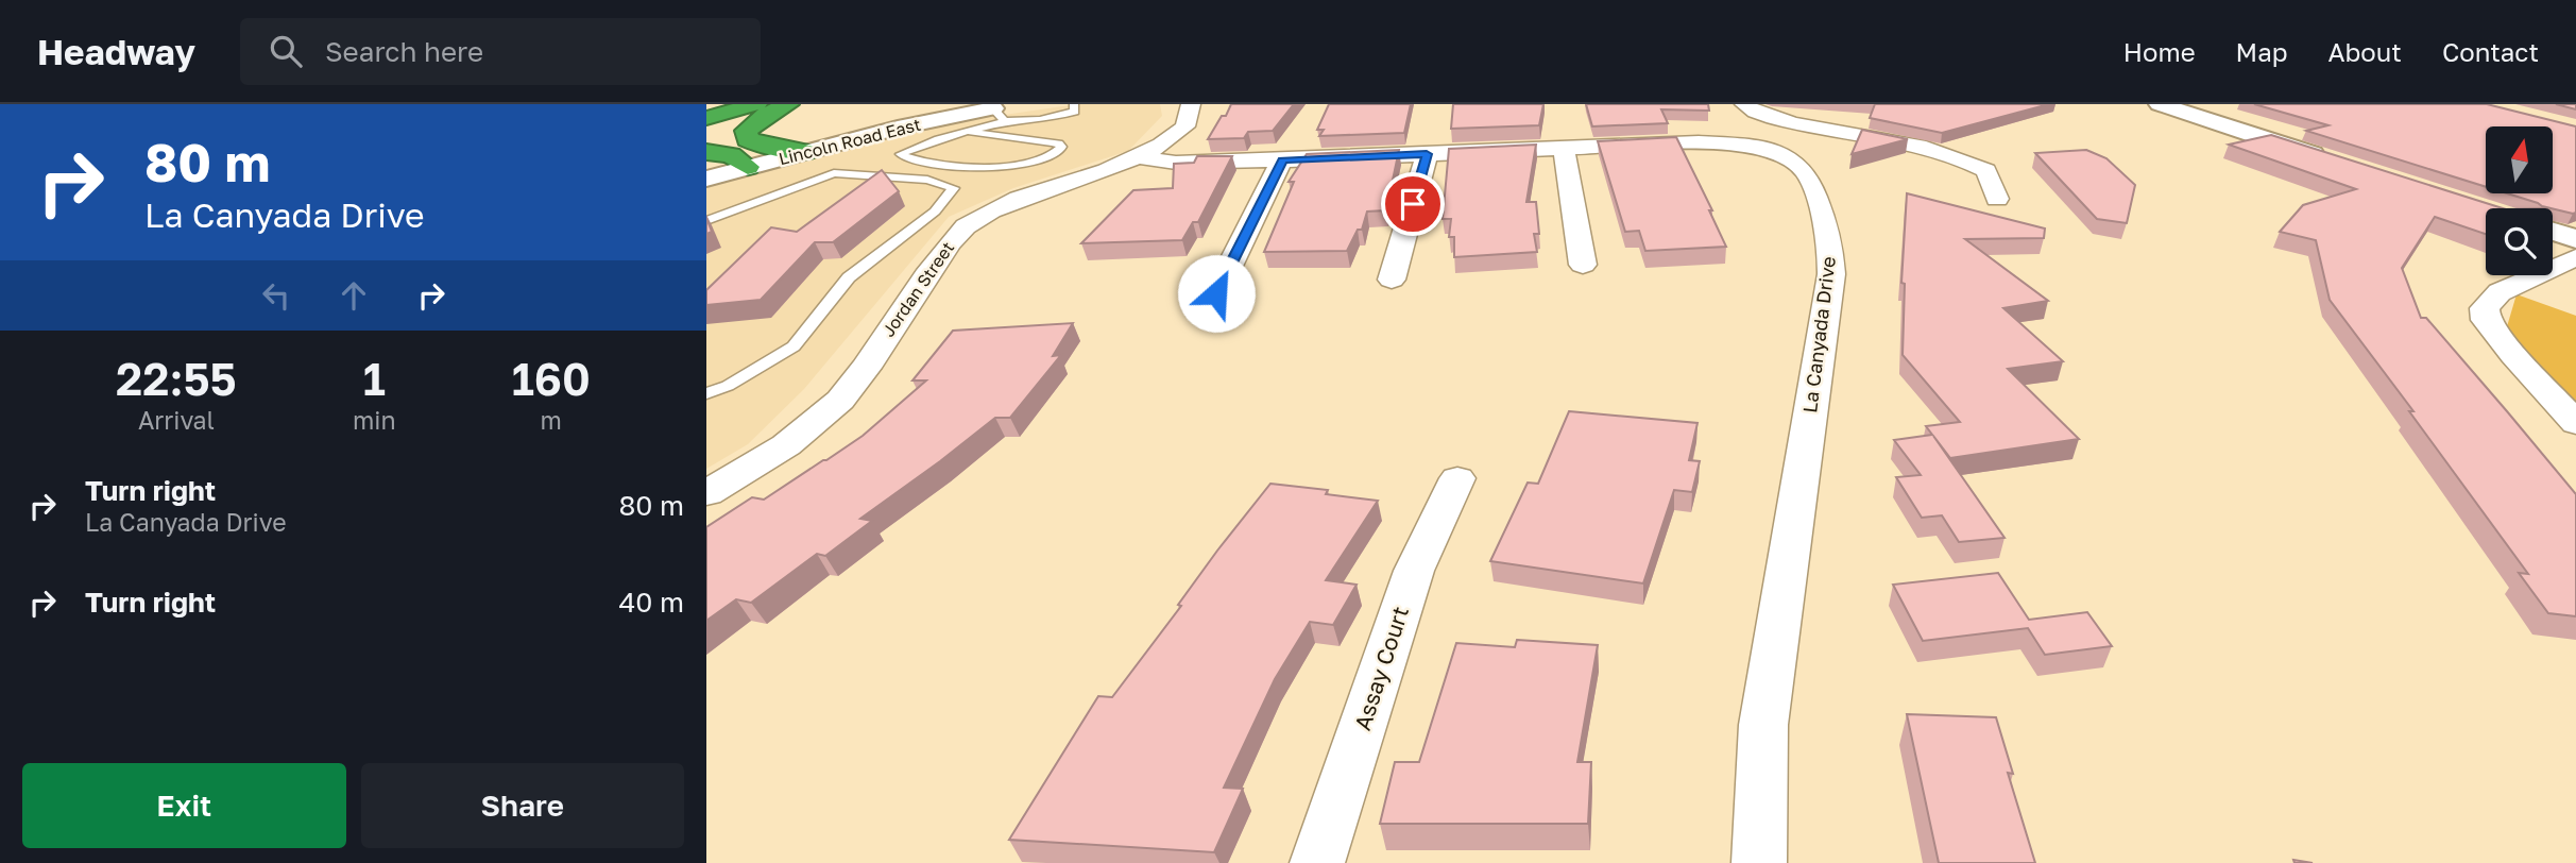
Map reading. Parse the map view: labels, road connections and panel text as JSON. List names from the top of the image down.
{
  "streets": {
    "street": [
      "Lincoln Road East",
      "Jordan Street",
      "La Canyada Drive",
      "Assay Court"
    ]
  },
  "crossings": [
    ["Jordan Street", "La Canyada Drive"]
  ],
  "north": "top",
  "page": {
    "header": "Headway",
    "search": "Search here",
    "nav": [
      "Home",
      "Map",
      "About",
      "Contact"
    ],
    "turn": ["80 m", "La Canyada Drive"],
    "eta": [
      "22:55",
      "Arrival",
      "1",
      "min",
      "160",
      "m"
    ],
    "list": [
      {
        "name": "Turn right",
        "note": "La Canyada Drive",
        "value": "80 m"
      },
      {
        "name": "Turn right",
        "value": "40 m"
      }
    ],
    "buttons": ["Exit", "Share"]
  }
}
